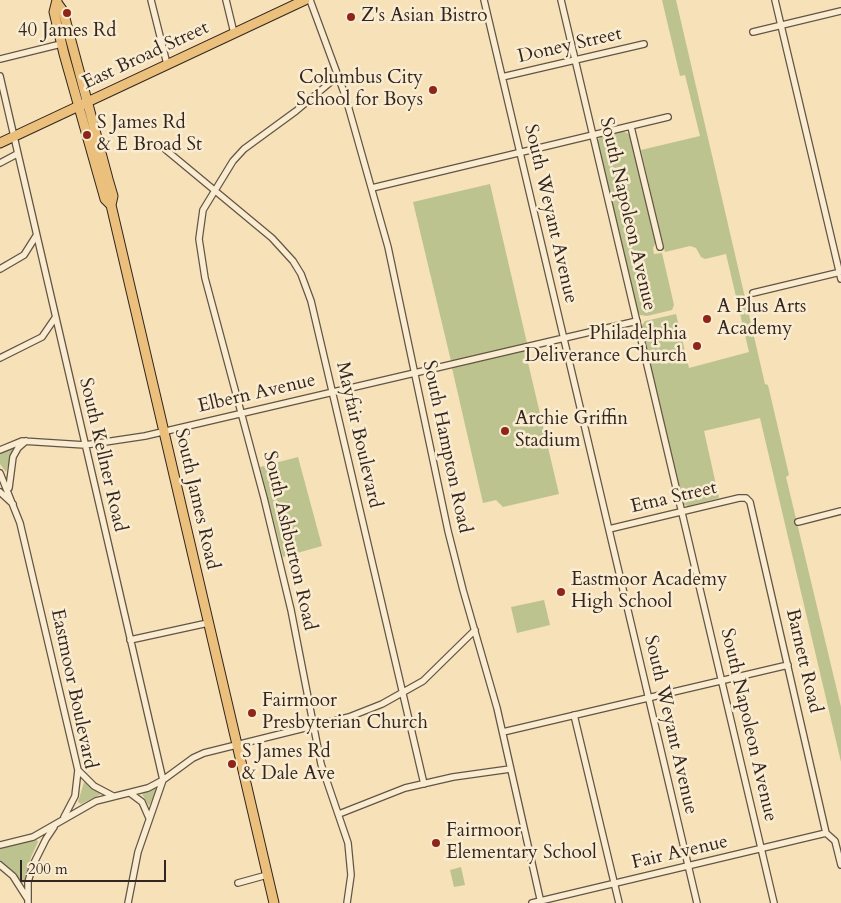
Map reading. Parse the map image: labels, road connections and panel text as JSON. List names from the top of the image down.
{
  "streets": {
    "main road": ["East Broad Street", "South James Road"],
    "street": [
      "Doney Street",
      "South Weyant Avenue",
      "South Napoleon Avenue",
      "Elbern Avenue",
      "Mayfair Boulevard",
      "South Hampton Road",
      "South Kellner Road",
      "Etna Street",
      "South Ashburton Road",
      "Barnett Road",
      "Eastmoor Boulevard",
      "Fair Avenue"
    ]
  },
  "crossings": [
    ["Doney Street", "South Weyant Avenue"],
    ["Doney Street", "South Napoleon Avenue"],
    ["East Broad Street", "South Kellner Road"],
    ["East Broad Street", "South James Road"],
    ["South Weyant Avenue", "Elbern Avenue"],
    ["South Weyant Avenue", "Etna Street"],
    ["South Weyant Avenue", "Fair Avenue"],
    ["South Napoleon Avenue", "Elbern Avenue"],
    ["South Napoleon Avenue", "Etna Street"],
    ["South Napoleon Avenue", "Fair Avenue"],
    ["Elbern Avenue", "Mayfair Boulevard"],
    ["Elbern Avenue", "South Hampton Road"],
    ["Elbern Avenue", "South Kellner Road"],
    ["Elbern Avenue", "South James Road"],
    ["Elbern Avenue", "South Ashburton Road"],
    ["Mayfair Boulevard", "South Ashburton Road"],
    ["South Hampton Road", "South Ashburton Road"],
    ["South Hampton Road", "Fair Avenue"],
    ["Etna Street", "Barnett Road"],
    ["Barnett Road", "Fair Avenue"]
  ],
  "places": [
    "40 James Rd",
    "Z's Asian Bistro",
    "Columbus City School for Boys",
    "S James Rd & E Broad St",
    "A Plus Arts Academy",
    "Philadelphia Deliverance Church",
    "Archie Griffin Stadium",
    "Eastmoor Academy High School",
    "Fairmoor Presbyterian Church",
    "S James Rd & Dale Ave",
    "Fairmoor Elementary School"
  ],
  "scale_bar": "200 m"
}
